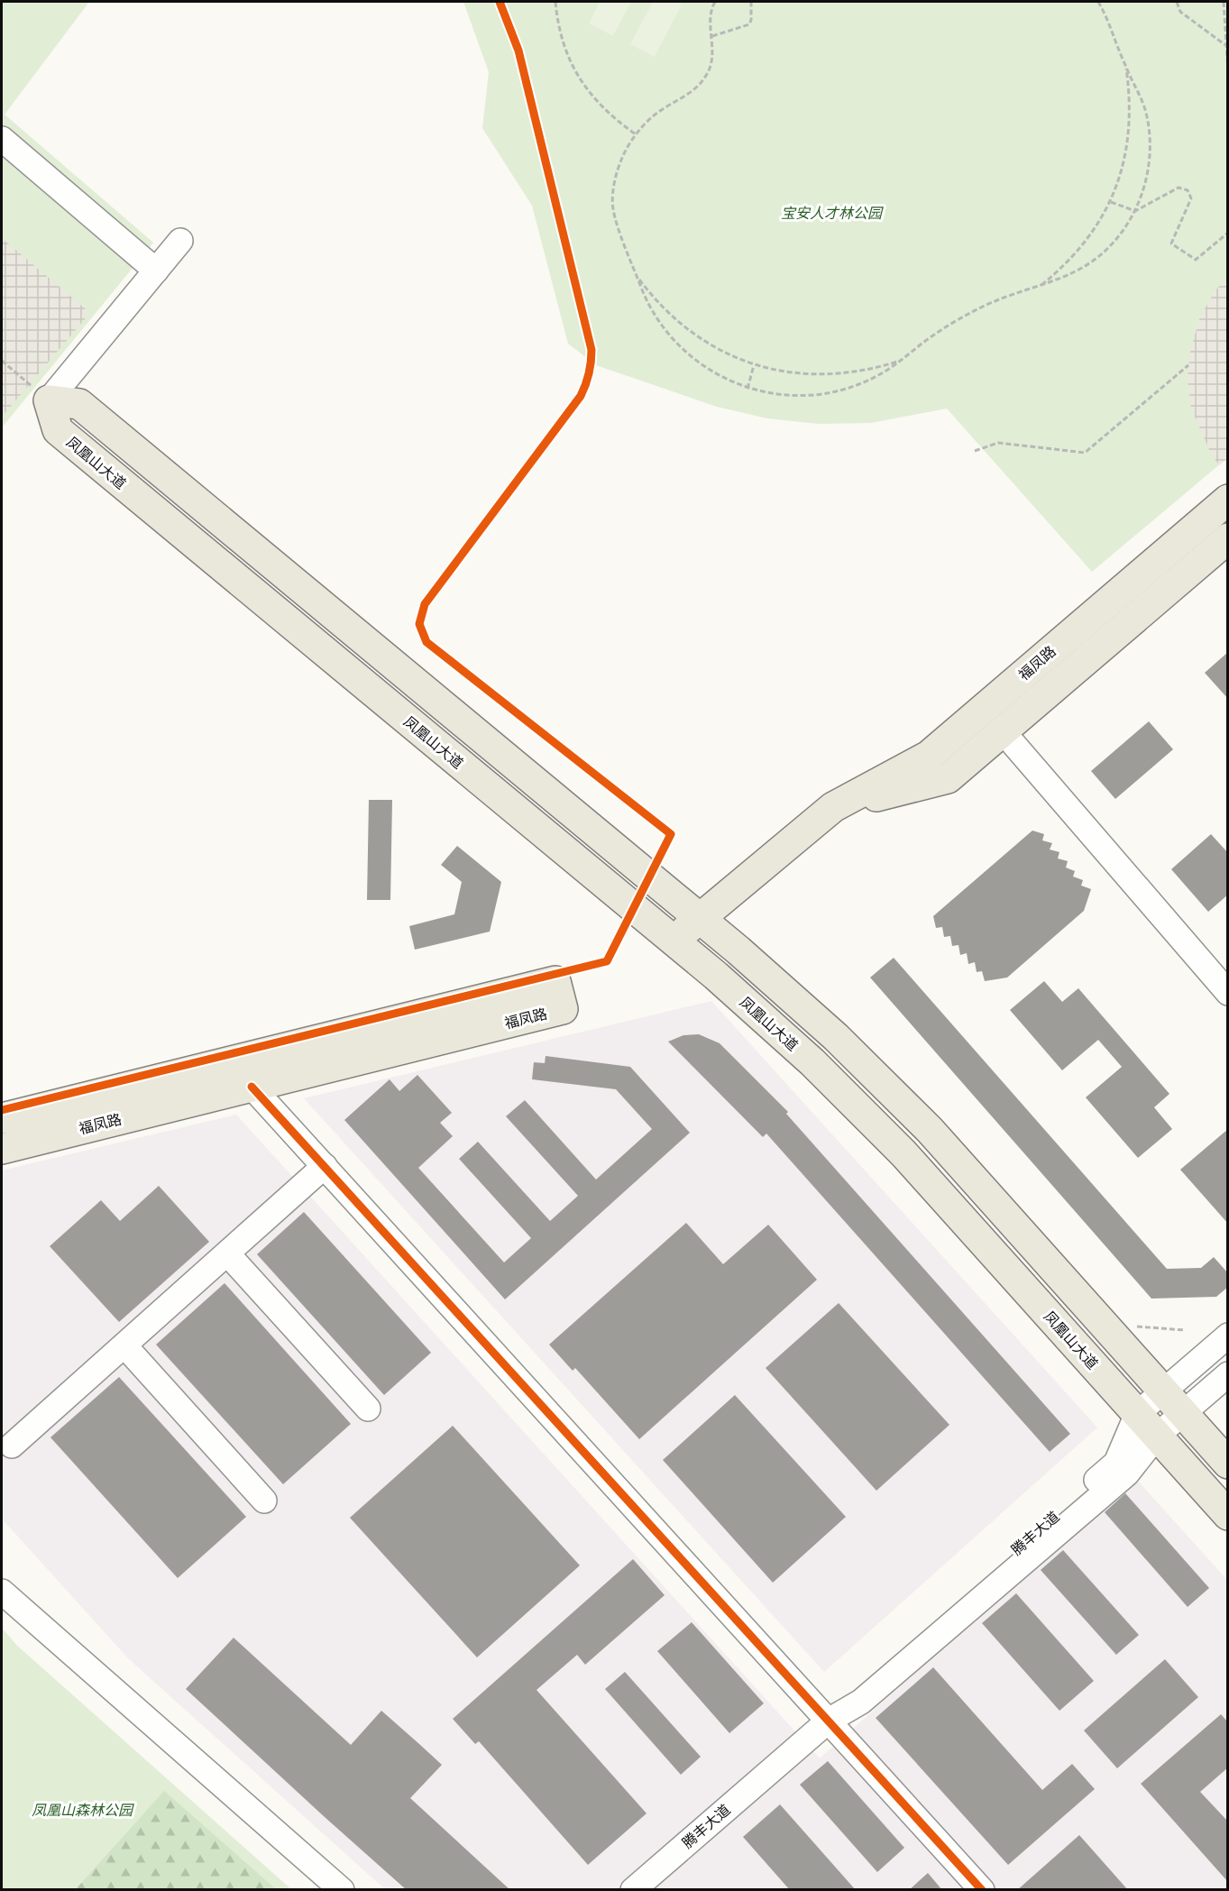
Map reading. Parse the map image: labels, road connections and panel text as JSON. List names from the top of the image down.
{
  "streets": {
    "main road": ["凤凰山大道", "福凤路"],
    "street": ["腾丰大道"]
  },
  "crossings": [
    ["凤凰山大道", "福凤路"],
    ["凤凰山大道", "腾丰大道"]
  ],
  "parks": ["宝安人才林公园", "凤凰山森林公园"]
}
